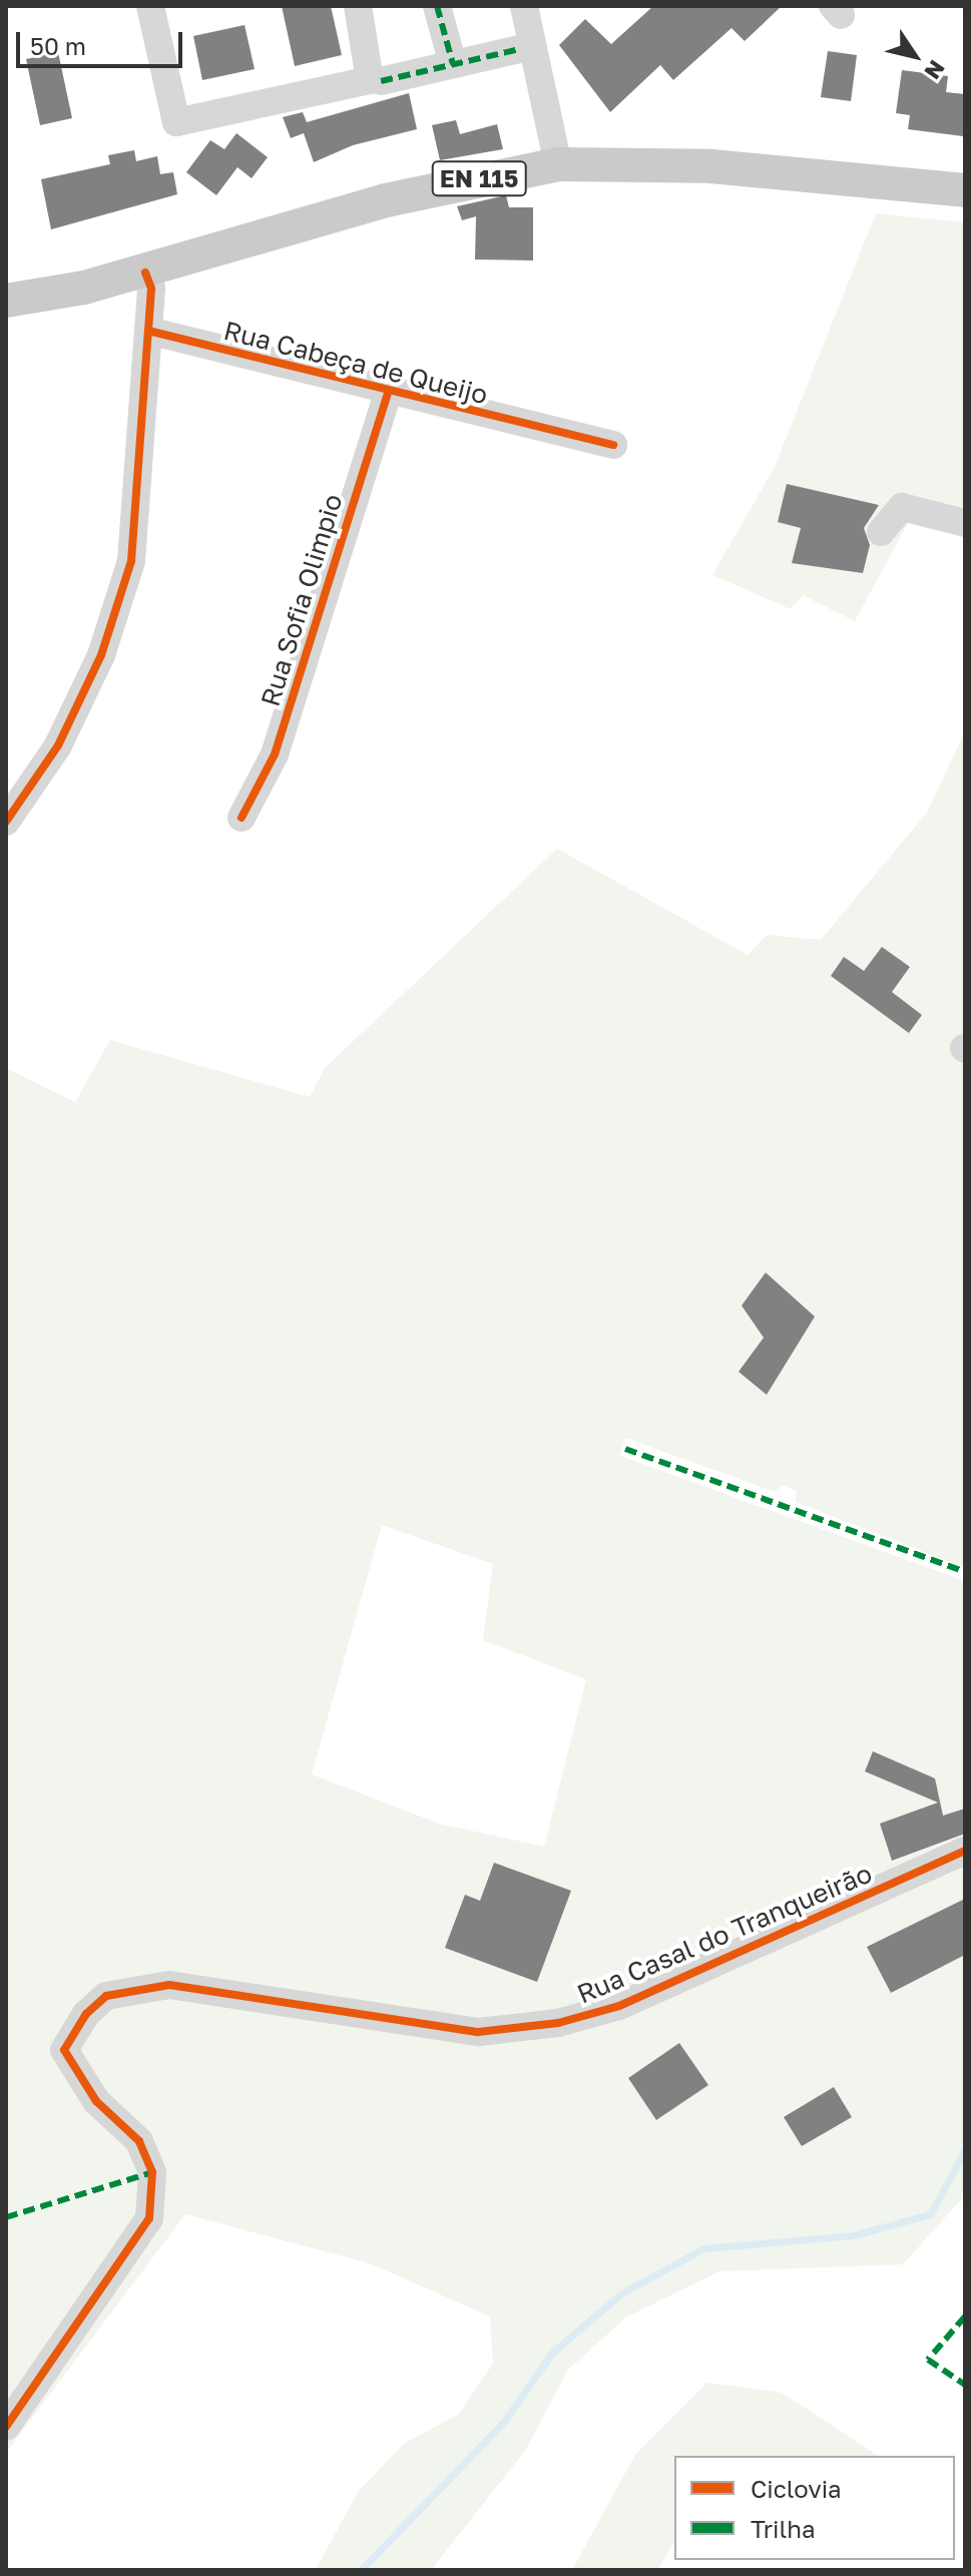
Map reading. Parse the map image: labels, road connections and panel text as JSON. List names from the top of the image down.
{
  "streets": {
    "main road": ["EN 115"],
    "street": ["Rua Cabeça de Queijo", "Rua Sofia Olimpio", "Rua Casal do Tranqueirão"]
  },
  "crossings": [
    ["Rua Cabeça de Queijo", "Rua Sofia Olimpio"]
  ],
  "legend": ["Ciclovia", "Trilha"],
  "scale_bar": "50 m",
  "north": "bottom right"
}
